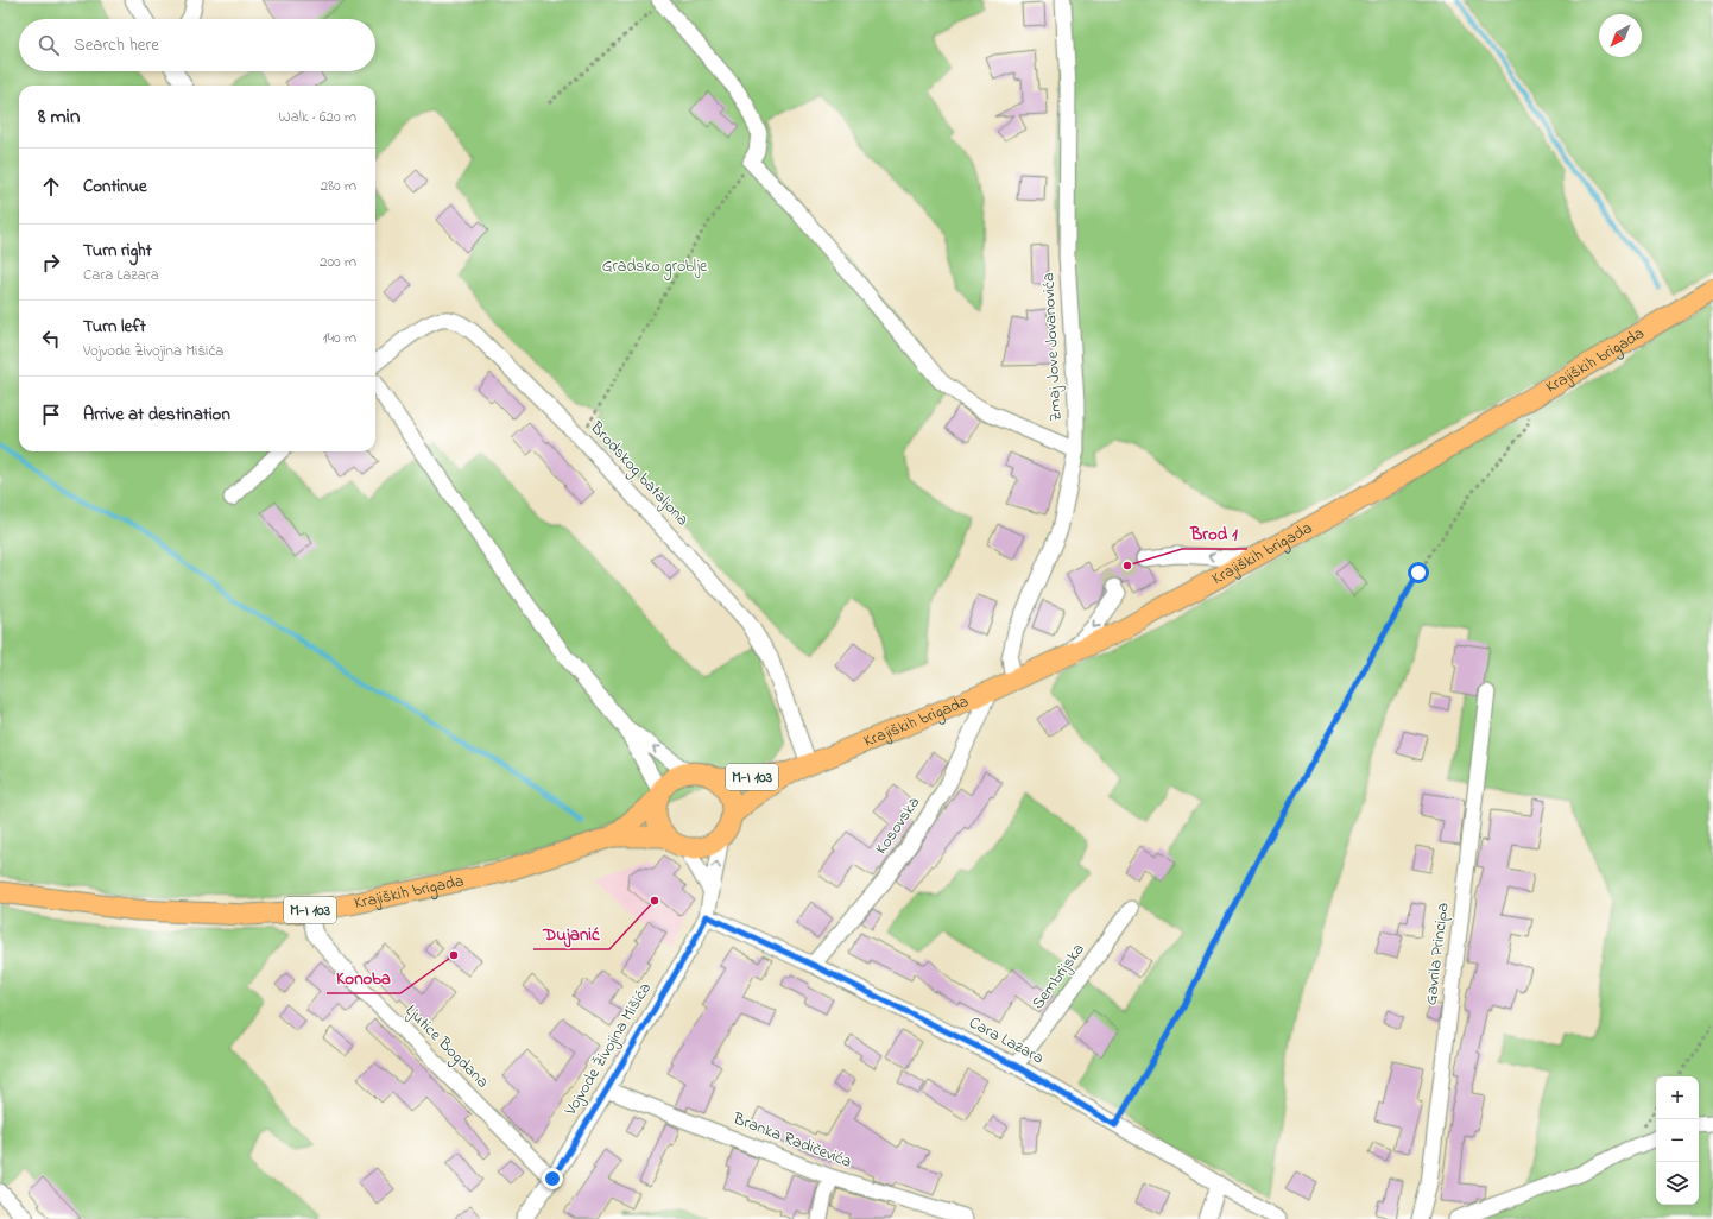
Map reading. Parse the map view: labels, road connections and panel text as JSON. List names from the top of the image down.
{
  "streets": {
    "main road": ["Krajiških brigada", "M-I 103"],
    "street": [
      "Zmaj Jove Jovanovića",
      "Brodskog bataljona",
      "Kosovska",
      "Gavrila Principa",
      "Sembrijska",
      "Cara Lazara",
      "Ljutice Bogdana",
      "Vojvode Živojina Mišića",
      "Branka Radičevića"
    ]
  },
  "crossings": [
    ["Zmaj Jove Jovanovića", "Krajiških brigada"],
    ["Krajiških brigada", "Brodskog bataljona"],
    ["Krajiških brigada", "M-I 103"],
    ["Krajiških brigada", "Kosovska"],
    ["Krajiških brigada", "Ljutice Bogdana"],
    ["Krajiških brigada", "Vojvode Živojina Mišića"],
    ["M-I 103", "Vojvode Živojina Mišića"],
    ["Kosovska", "Cara Lazara"],
    ["Sembrijska", "Cara Lazara"],
    ["Cara Lazara", "Vojvode Živojina Mišića"],
    ["Ljutice Bogdana", "Vojvode Živojina Mišića"],
    ["Vojvode Živojina Mišića", "Branka Radičevića"]
  ],
  "parks": ["Gradsko groblje"],
  "places": ["Brod 1", "Dujanić", "Konoba"],
  "north": "bottom left",
  "page": {
    "search": "Search here",
    "heading": ["8 min", "Walk · 620 m"],
    "list": [
      ["Continue", "280 m"],
      ["Turn right", "Cara Lazara", "200 m"],
      ["Turn left", "Vojvode Živojina Mišića", "140 m"],
      "Arrive at destination"
    ],
    "map_buttons": ["+", "−"]
  }
}
